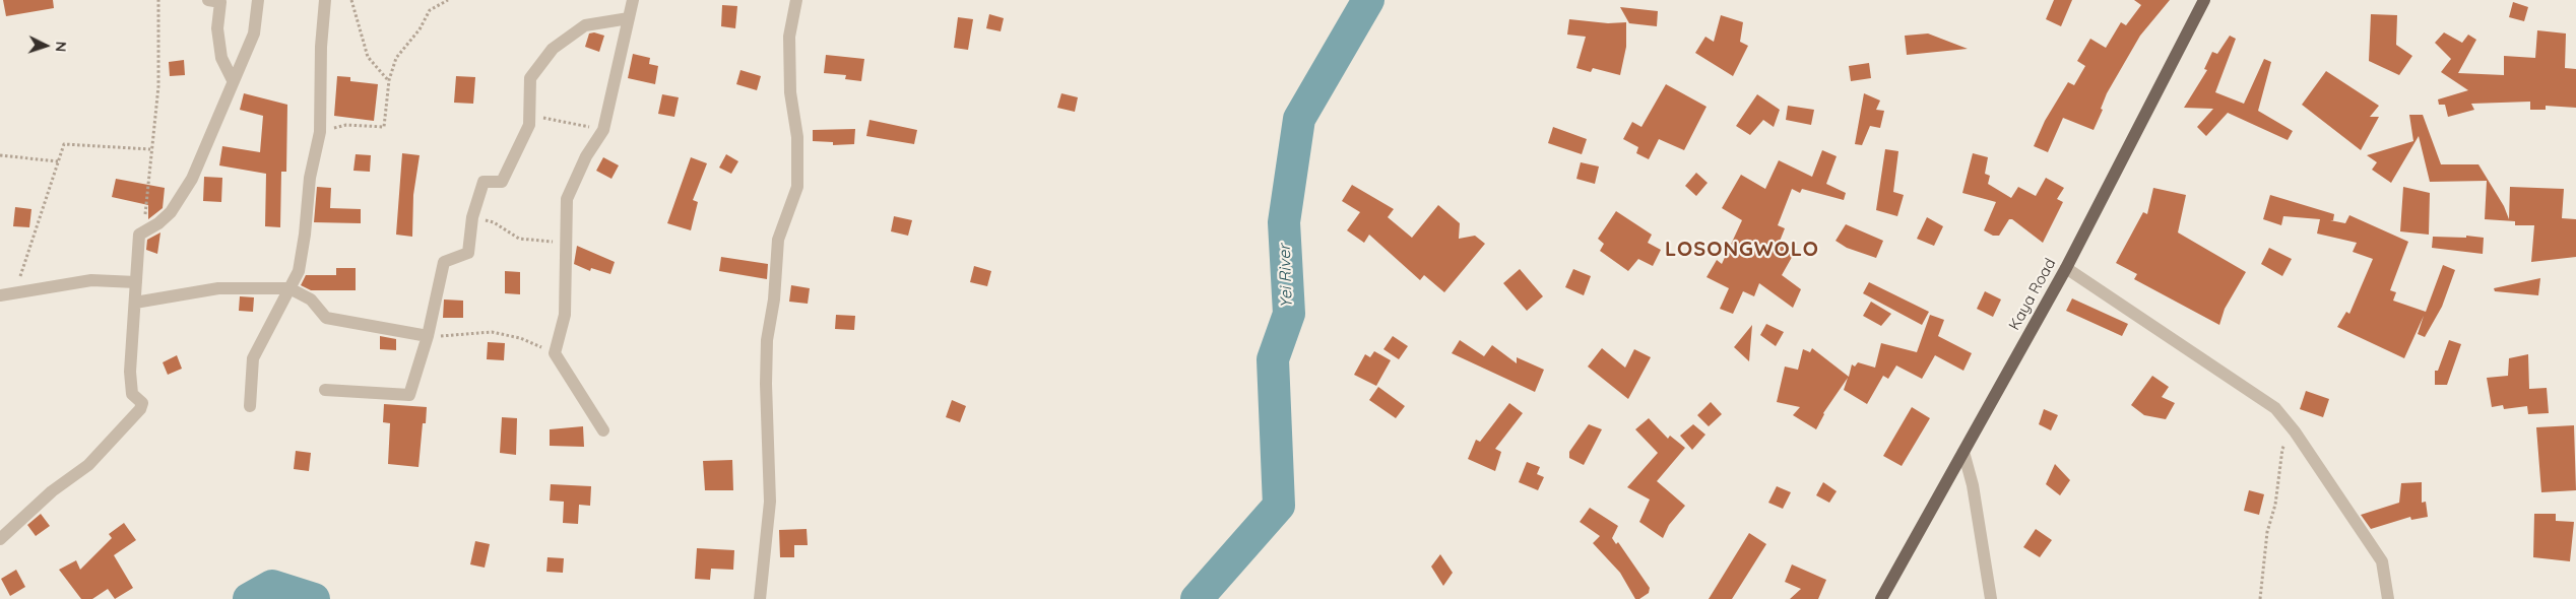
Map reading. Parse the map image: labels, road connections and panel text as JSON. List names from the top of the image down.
{
  "streets": {
    "main road": ["Kaya Road"]
  },
  "districts": ["LOSONGWOLO"],
  "water": ["Yei River"],
  "north": "right"
}
